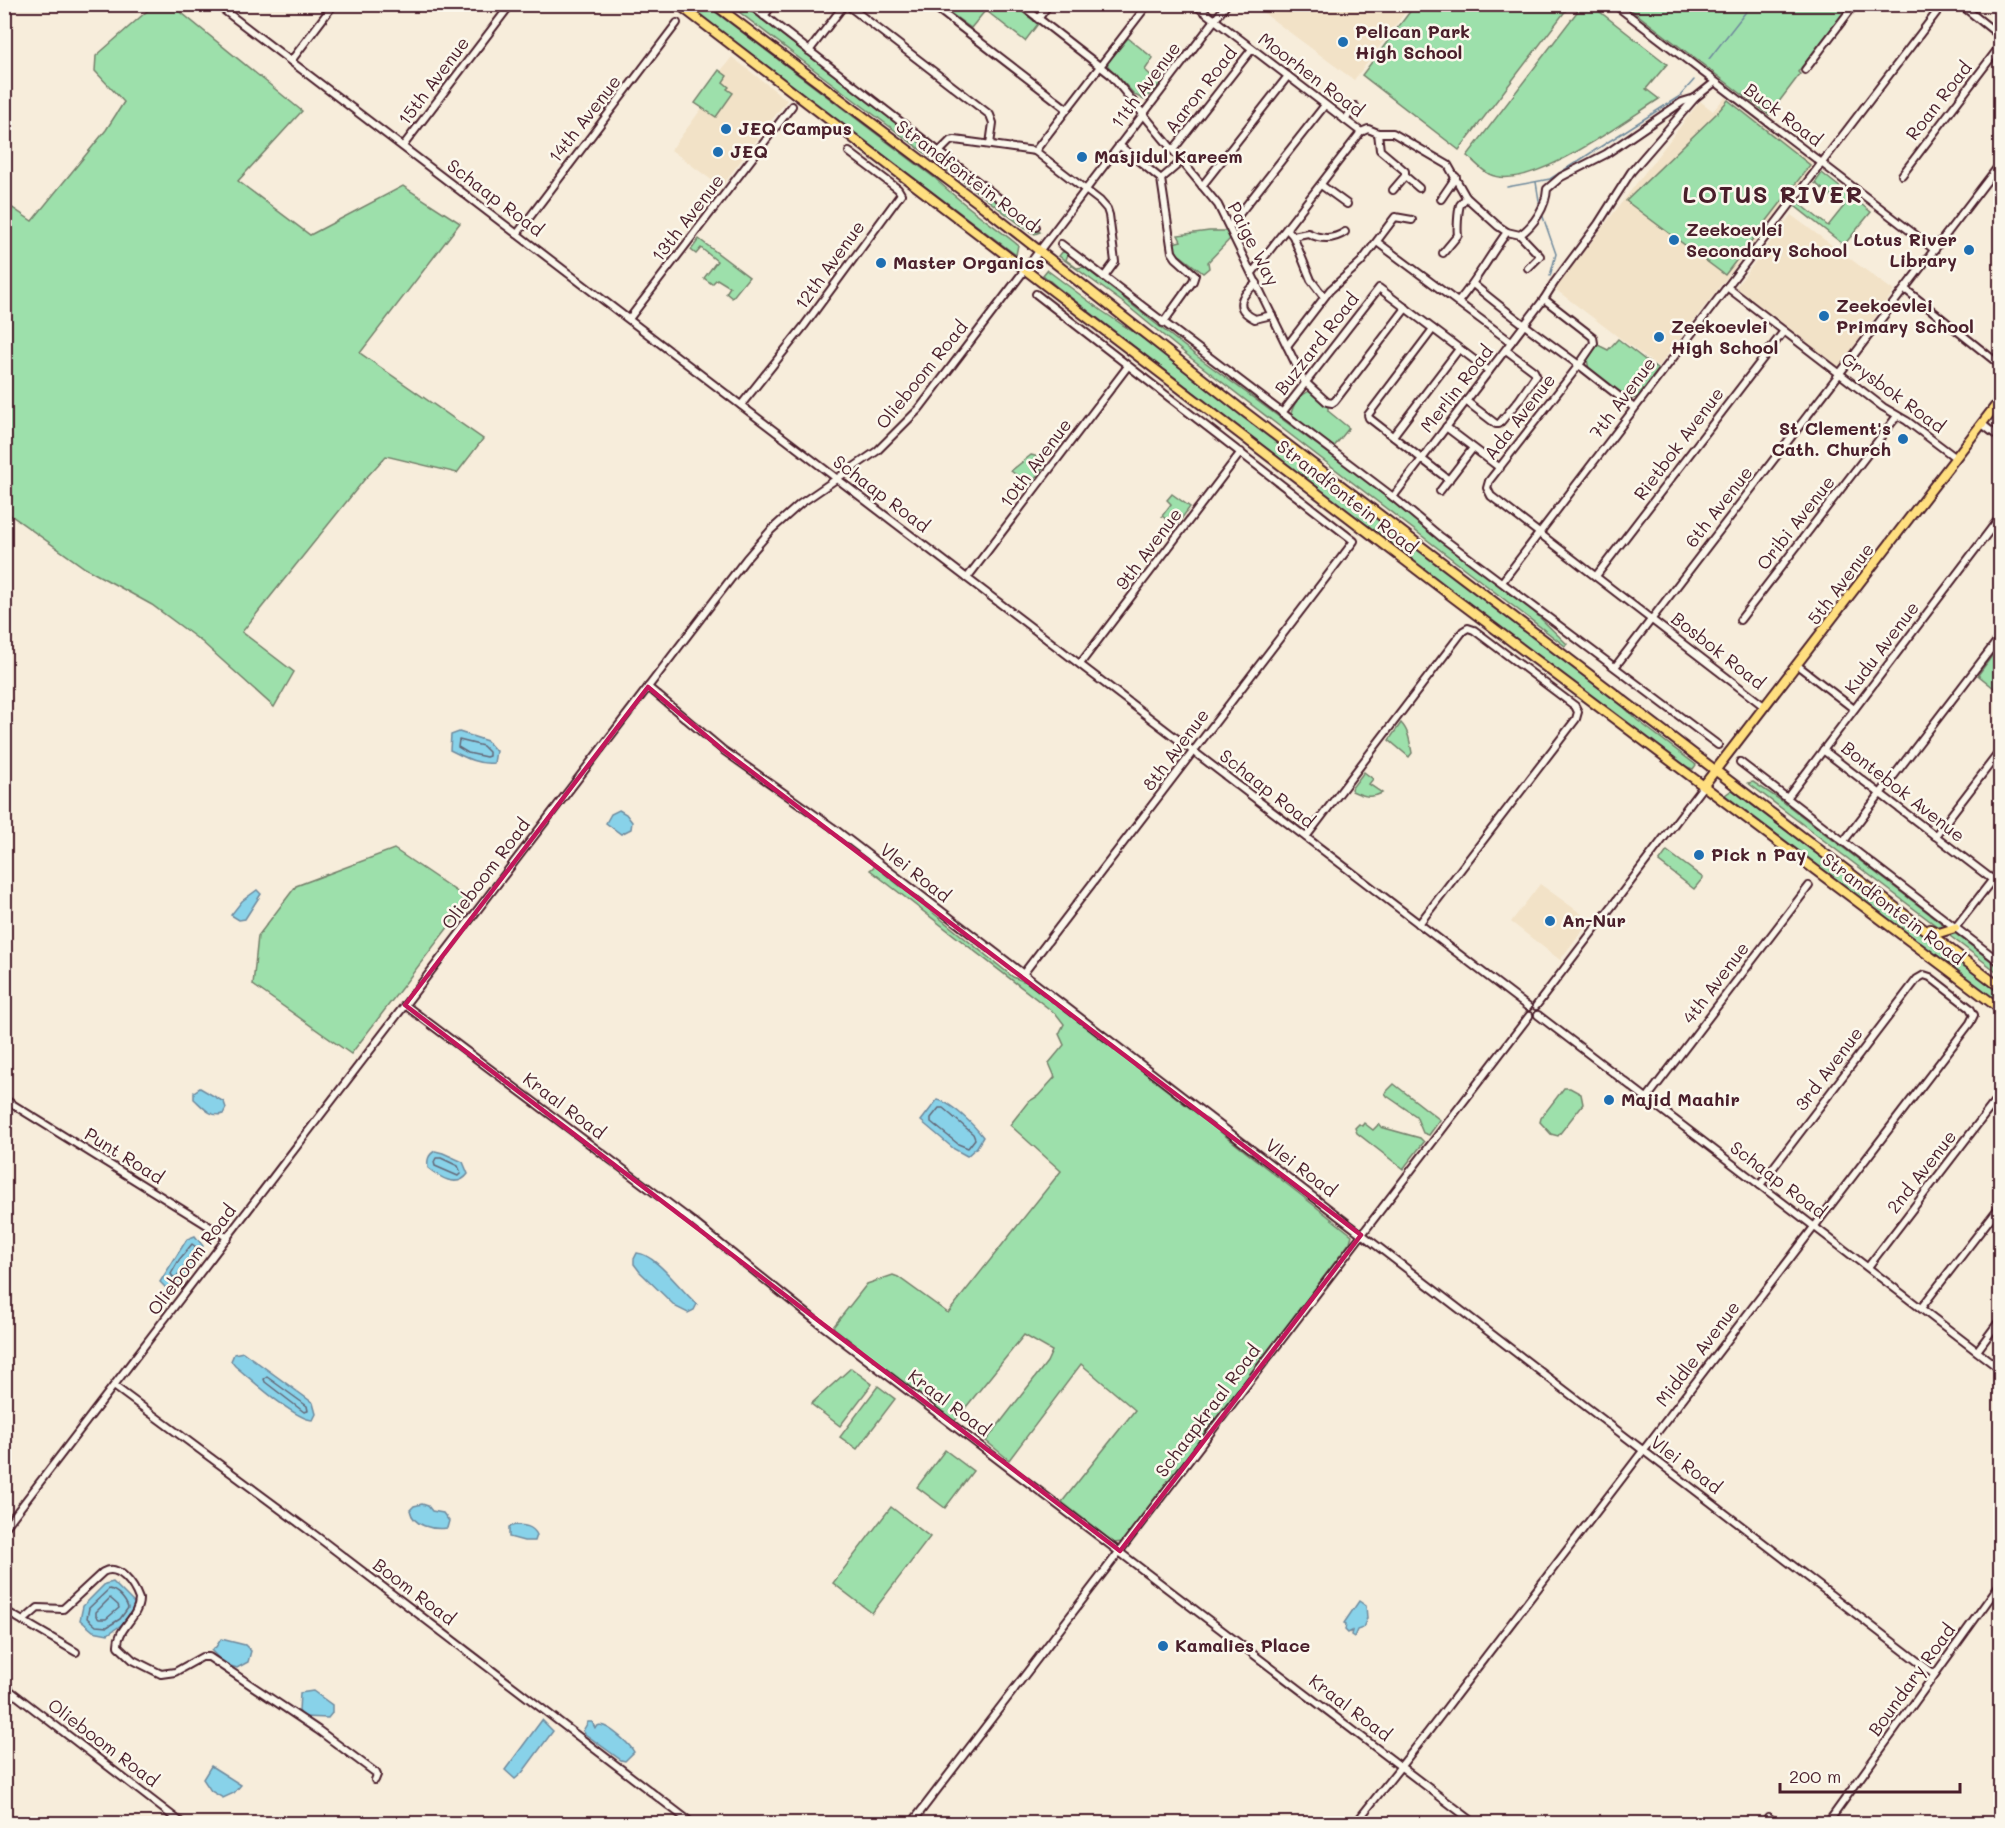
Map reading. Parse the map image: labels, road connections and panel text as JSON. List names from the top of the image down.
{
  "streets": {
    "main road": ["Strandfontein Road", "5th Avenue"],
    "street": [
      "Moorhen Road",
      "15th Avenue",
      "11th Avenue",
      "Aaron Road",
      "Roan Road",
      "Buck Road",
      "14th Avenue",
      "Schaap Road",
      "13th Avenue",
      "Paige Way",
      "12th Avenue",
      "Buzzard Road",
      "Olieboom Road",
      "Merlin Road",
      "Grysbok Road",
      "7th Avenue",
      "Ada Avenue",
      "Rietbok Avenue",
      "10th Avenue",
      "6th Avenue",
      "Oribi Avenue",
      "9th Avenue",
      "Kudu Avenue",
      "Bosbok Road",
      "8th Avenue",
      "Bontebok Avenue",
      "Vlei Road",
      "4th Avenue",
      "3rd Avenue",
      "Kraal Road",
      "Punt Road",
      "2nd Avenue",
      "Middle Avenue",
      "Schaapkraal Road",
      "Boom Road",
      "Boundary Road"
    ]
  },
  "crossings": [
    ["Moorhen Road", "11th Avenue"],
    ["Moorhen Road", "Aaron Road"],
    ["15th Avenue", "Schaap Road"],
    ["11th Avenue", "Strandfontein Road"],
    ["11th Avenue", "Paige Way"],
    ["11th Avenue", "Olieboom Road"],
    ["Aaron Road", "Paige Way"],
    ["Buck Road", "7th Avenue"],
    ["Buck Road", "6th Avenue"],
    ["14th Avenue", "Schaap Road"],
    ["Strandfontein Road", "Buzzard Road"],
    ["Strandfontein Road", "Olieboom Road"],
    ["Strandfontein Road", "Merlin Road"],
    ["Strandfontein Road", "7th Avenue"],
    ["Strandfontein Road", "6th Avenue"],
    ["Strandfontein Road", "5th Avenue"],
    ["Strandfontein Road", "Kudu Avenue"],
    ["Schaap Road", "13th Avenue"],
    ["Schaap Road", "12th Avenue"],
    ["Schaap Road", "Olieboom Road"],
    ["Schaap Road", "10th Avenue"],
    ["Schaap Road", "9th Avenue"],
    ["Schaap Road", "8th Avenue"],
    ["Schaap Road", "4th Avenue"],
    ["Schaap Road", "3rd Avenue"],
    ["Schaap Road", "2nd Avenue"],
    ["Schaap Road", "Middle Avenue"],
    ["Schaap Road", "Schaapkraal Road"],
    ["Paige Way", "Buzzard Road"],
    ["Buzzard Road", "Merlin Road"],
    ["Olieboom Road", "Vlei Road"],
    ["Olieboom Road", "Kraal Road"],
    ["Olieboom Road", "Punt Road"],
    ["Olieboom Road", "Boom Road"],
    ["Grysbok Road", "7th Avenue"],
    ["Grysbok Road", "Rietbok Avenue"],
    ["Grysbok Road", "6th Avenue"],
    ["Grysbok Road", "Oribi Avenue"],
    ["Grysbok Road", "5th Avenue"],
    ["7th Avenue", "Ada Avenue"],
    ["7th Avenue", "Bosbok Road"],
    ["Ada Avenue", "Bosbok Road"],
    ["Rietbok Avenue", "Bosbok Road"],
    ["6th Avenue", "Bosbok Road"],
    ["9th Avenue", "8th Avenue"],
    ["5th Avenue", "Bosbok Road"],
    ["Kudu Avenue", "Bontebok Avenue"],
    ["8th Avenue", "Vlei Road"],
    ["Vlei Road", "Middle Avenue"],
    ["Vlei Road", "Schaapkraal Road"],
    ["Vlei Road", "Boundary Road"],
    ["3rd Avenue", "Middle Avenue"],
    ["Kraal Road", "Middle Avenue"],
    ["Kraal Road", "Schaapkraal Road"]
  ],
  "districts": ["LOTUS RIVER"],
  "places": [
    "Pelican Park High School",
    "JEQ Campus",
    "JEQ",
    "Masjidul Kareem",
    "Zeekoevlei Secondary School",
    "Lotus River Library",
    "Master Organics",
    "Zeekoevlei Primary School",
    "Zeekoevlei High School",
    "St Clement's Cath. Church",
    "Pick n Pay",
    "An-Nur",
    "Majid Maahir",
    "Kamalies Place"
  ],
  "scale_bar": "200 m"
}
